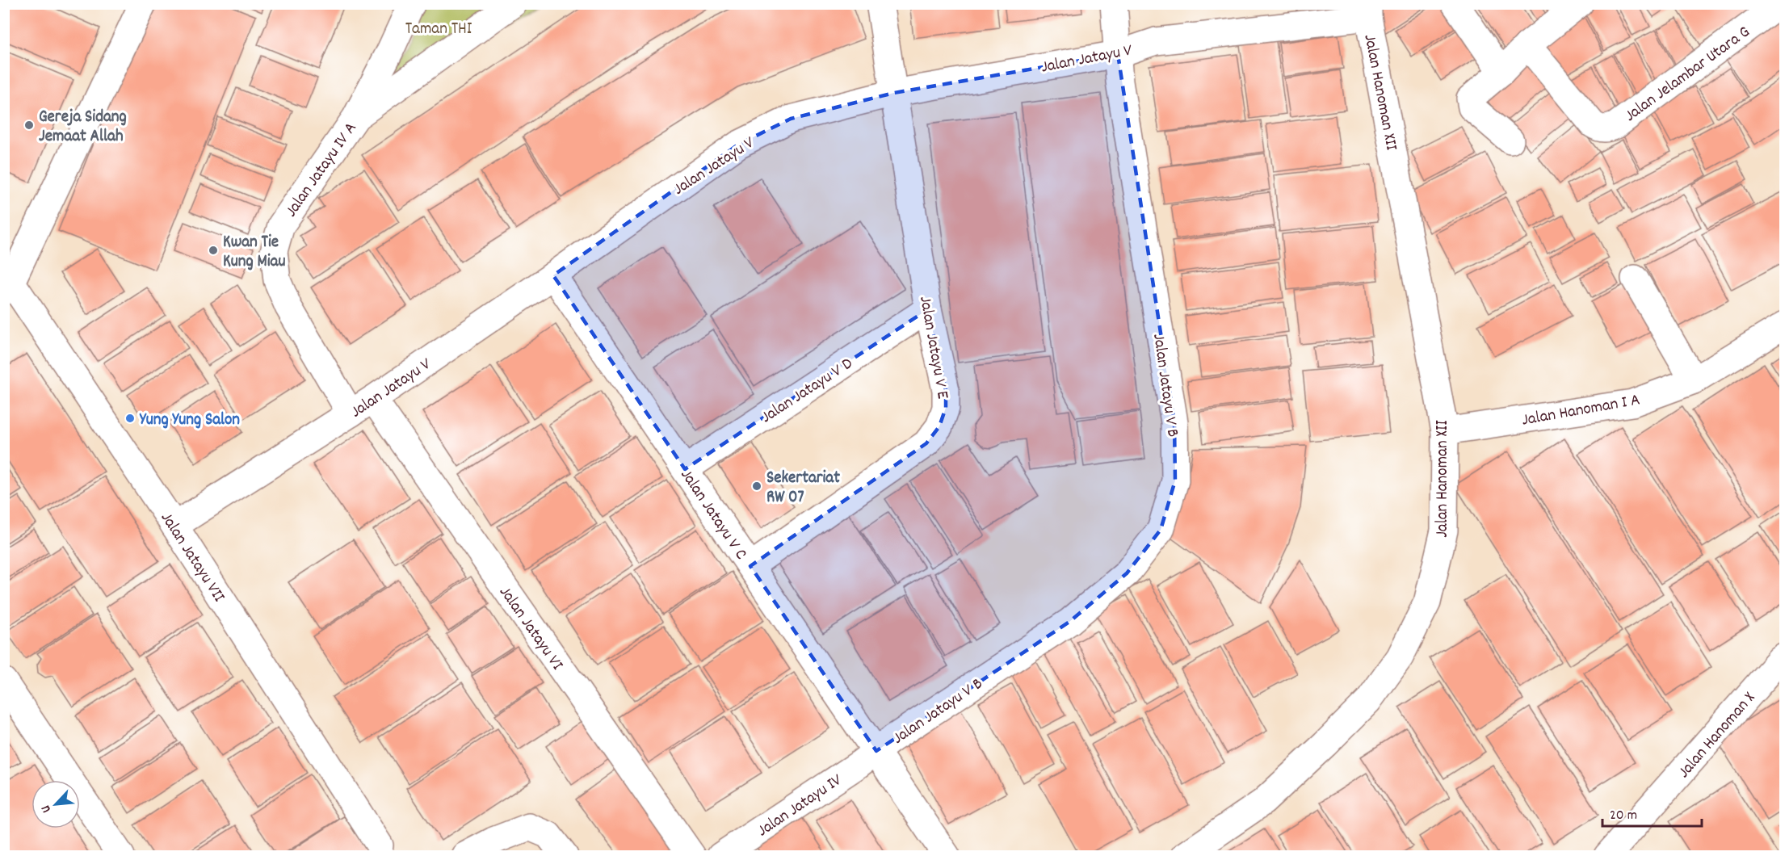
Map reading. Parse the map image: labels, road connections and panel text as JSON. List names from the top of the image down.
{
  "streets": {
    "street": [
      "Jalan Jatayu V",
      "Jalan Jelambar Utara G",
      "Jalan Hanoman XII",
      "Jalan Jatayu IV A",
      "Jalan Jatayu V E",
      "Jalan Jatayu V B",
      "Jalan Jatayu V D",
      "Jalan Hanoman I A",
      "Jalan Jatayu V C",
      "Jalan Jatayu VII",
      "Jalan Jatayu VI",
      "Jalan Hanoman X",
      "Jalan Jatayu IV"
    ]
  },
  "crossings": [
    ["Jalan Jatayu V", "Jalan Hanoman XII"],
    ["Jalan Jatayu V", "Jalan Jatayu IV A"],
    ["Jalan Jatayu V", "Jalan Jatayu V E"],
    ["Jalan Jatayu V", "Jalan Jatayu V B"],
    ["Jalan Jatayu V", "Jalan Jatayu V C"],
    ["Jalan Jatayu V", "Jalan Jatayu VII"],
    ["Jalan Jatayu V", "Jalan Jatayu VI"],
    ["Jalan Hanoman XII", "Jalan Hanoman I A"],
    ["Jalan Jatayu V E", "Jalan Jatayu V D"],
    ["Jalan Jatayu V E", "Jalan Jatayu V C"],
    ["Jalan Jatayu V B", "Jalan Jatayu V C"],
    ["Jalan Jatayu V B", "Jalan Jatayu IV"],
    ["Jalan Jatayu V D", "Jalan Jatayu V C"],
    ["Jalan Jatayu V C", "Jalan Jatayu IV"]
  ],
  "parks": ["Taman THI"],
  "places": [
    "Gereja Sidang Jemaat Allah",
    "Kwan Tie Kung Miau",
    "Yung Yung Salon",
    "Sekertariat RW 07"
  ],
  "scale_bar": "20 m",
  "north": "bottom left"
}
